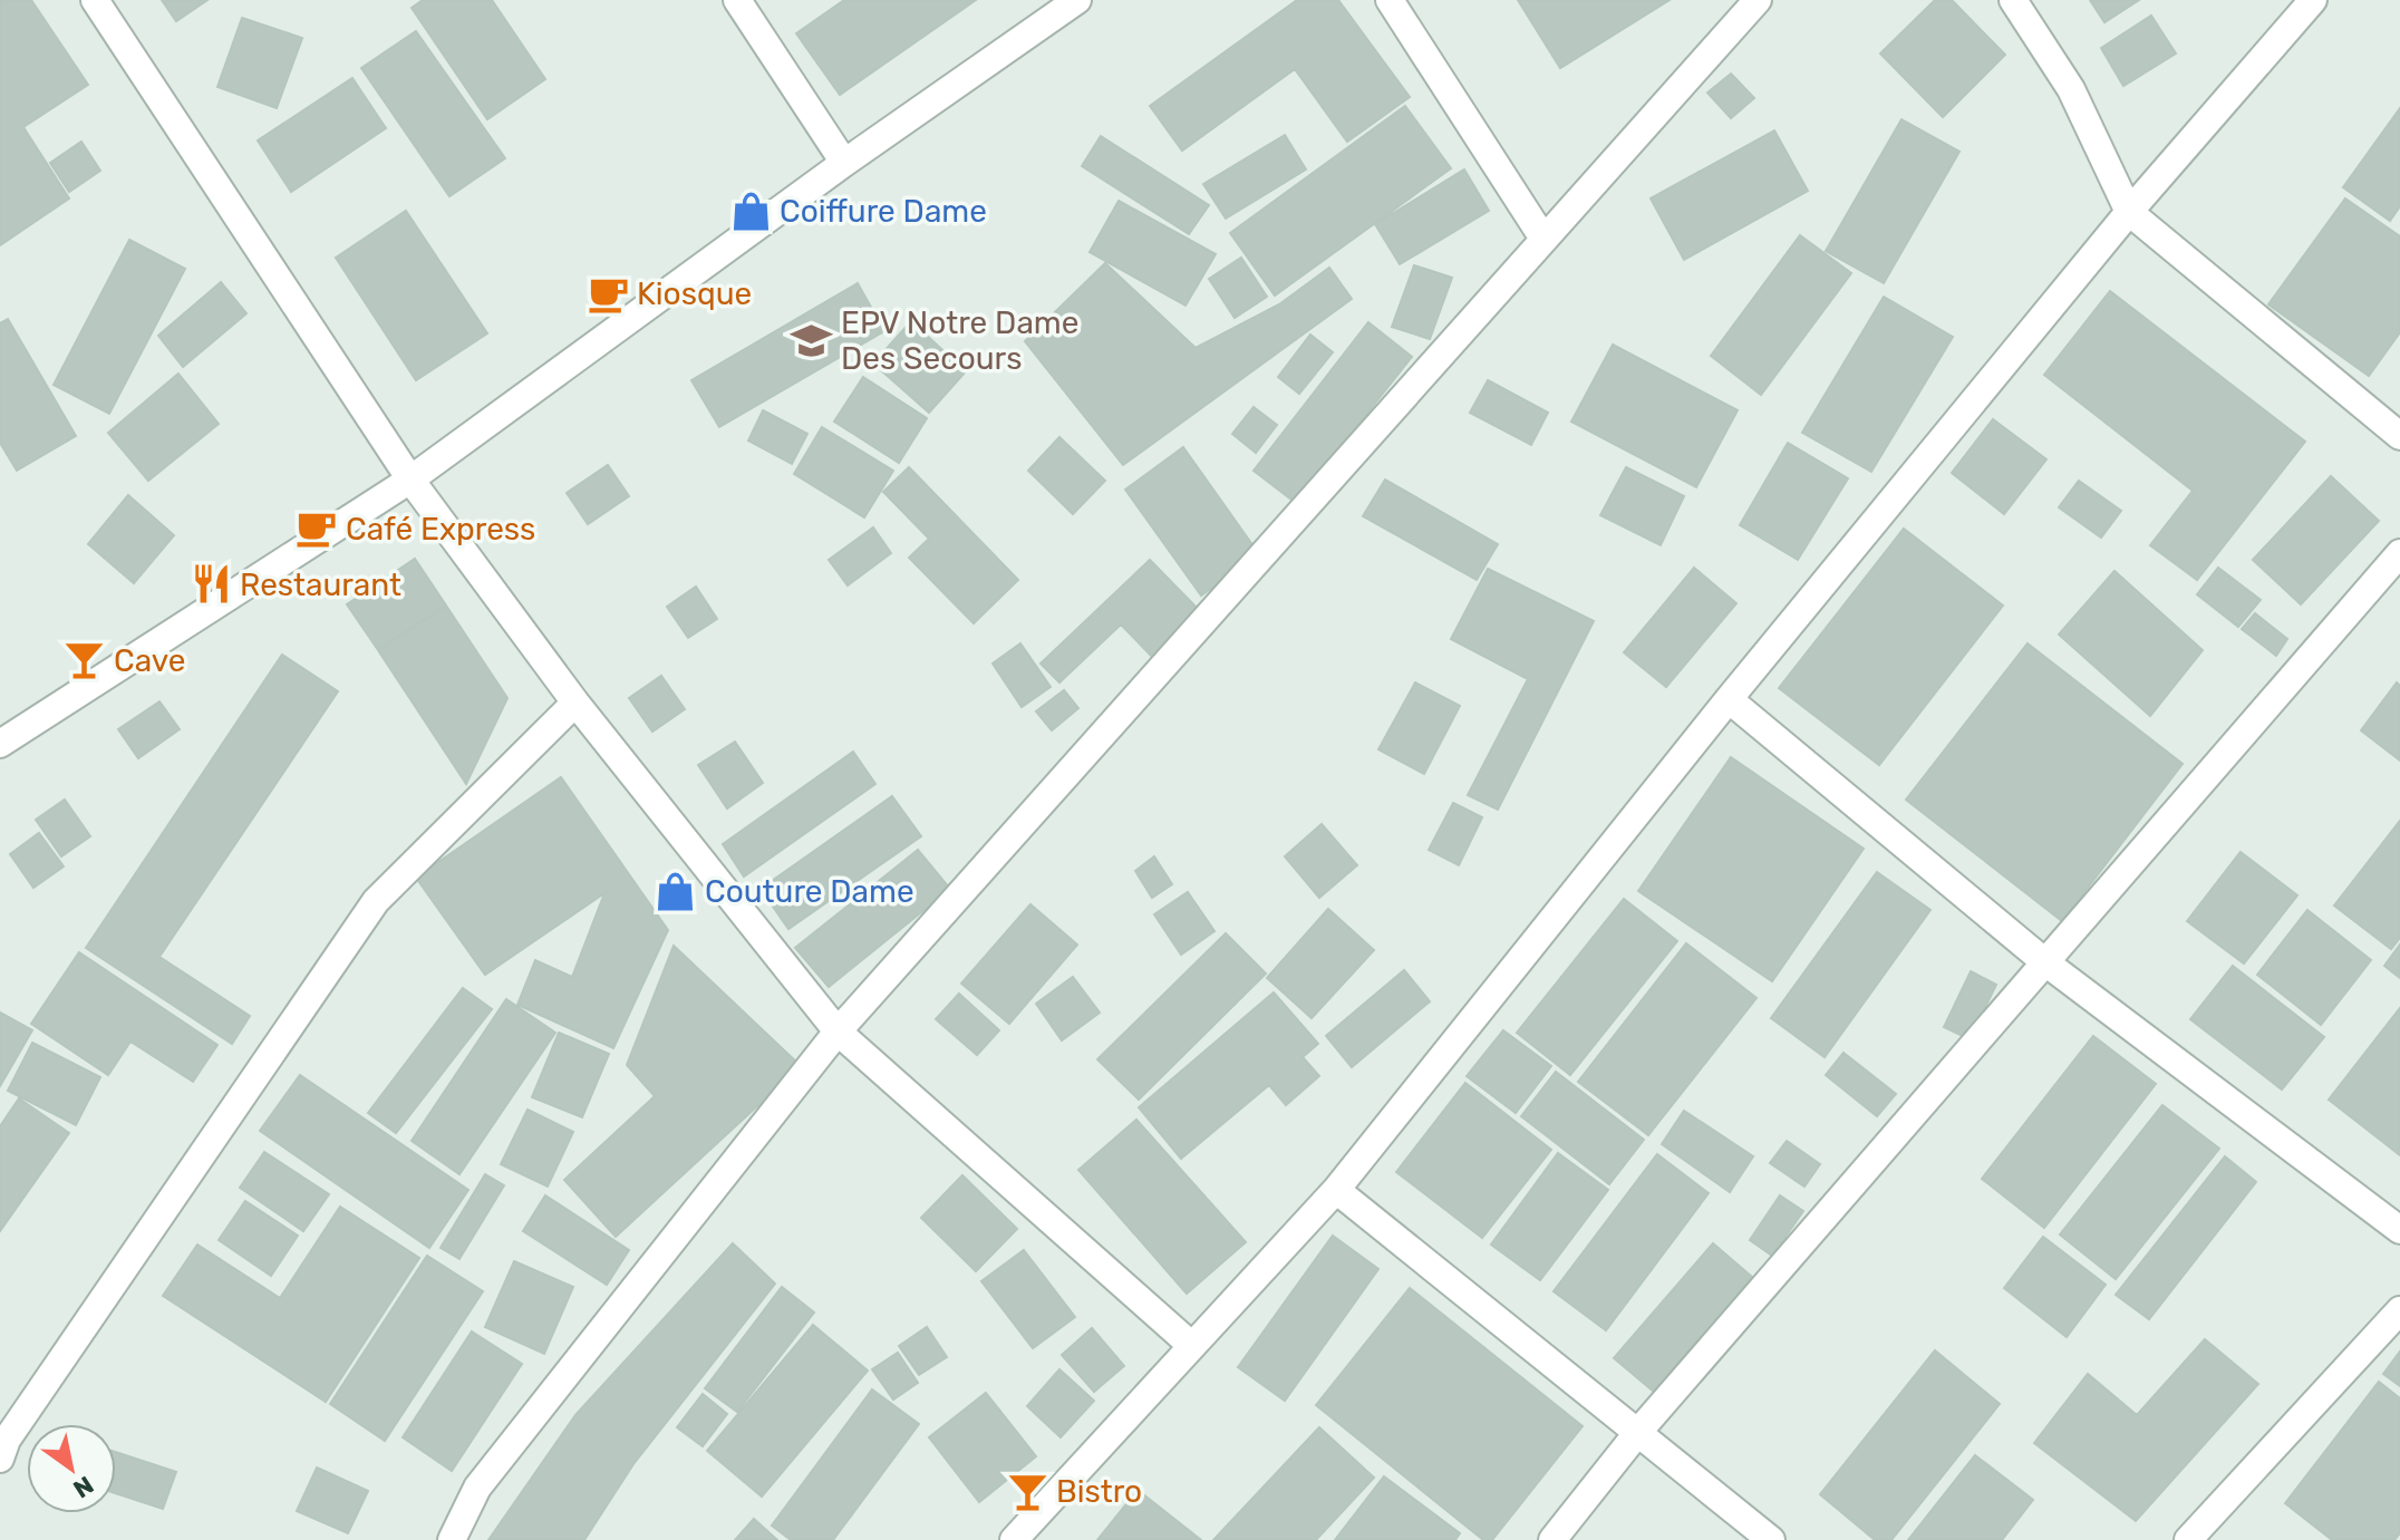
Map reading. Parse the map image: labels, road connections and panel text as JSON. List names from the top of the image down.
{
  "places": {
    "shop": ["Coiffure Dame", "Couture Dame"],
    "cafe": ["Kiosque", "Café Express"],
    "school or university": ["EPV Notre Dame Des Secours"],
    "restaurant": ["Restaurant"],
    "bar": ["Cave", "Bistro"]
  },
  "north": "bottom right"
}
